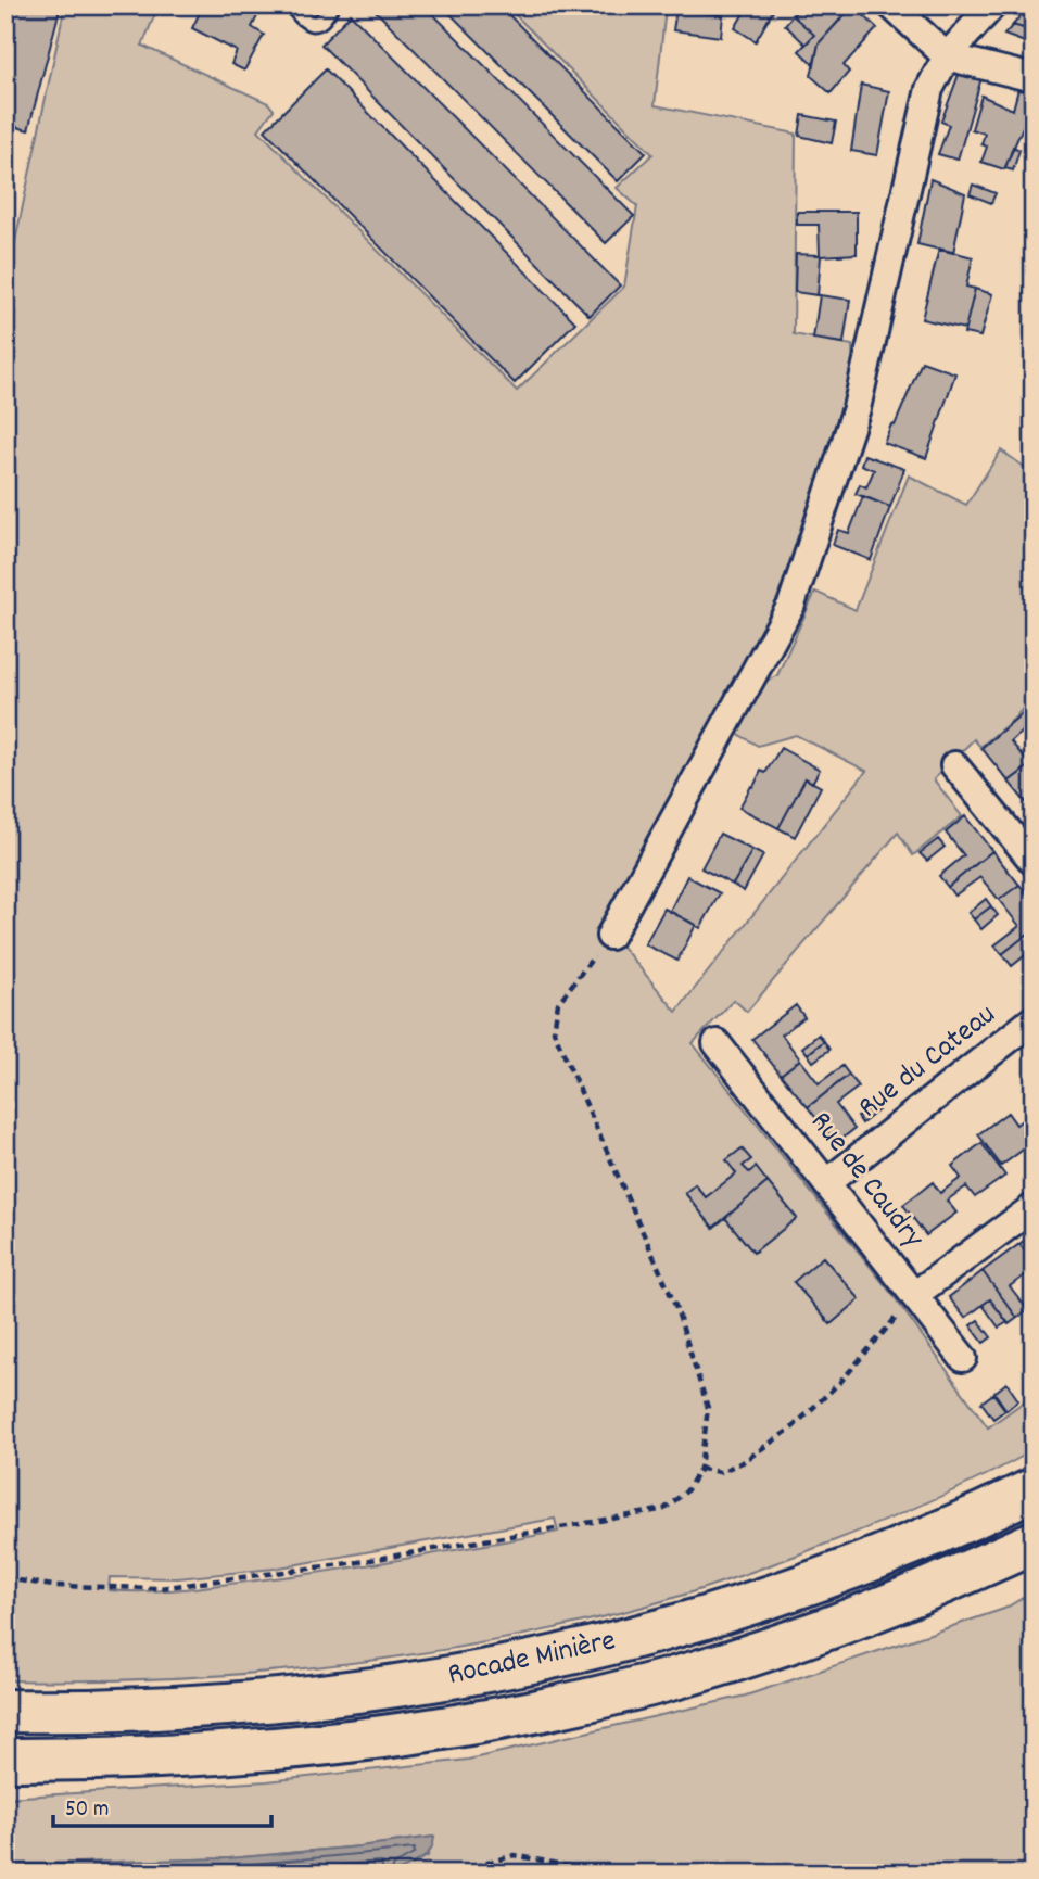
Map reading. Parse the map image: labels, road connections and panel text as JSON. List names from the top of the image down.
{
  "streets": {
    "highway": ["Rocade Minière"],
    "street": ["Rue du Cateau", "Rue de Caudry"]
  },
  "crossings": [
    ["Rue du Cateau", "Rue de Caudry"]
  ],
  "scale_bar": "50 m"
}
